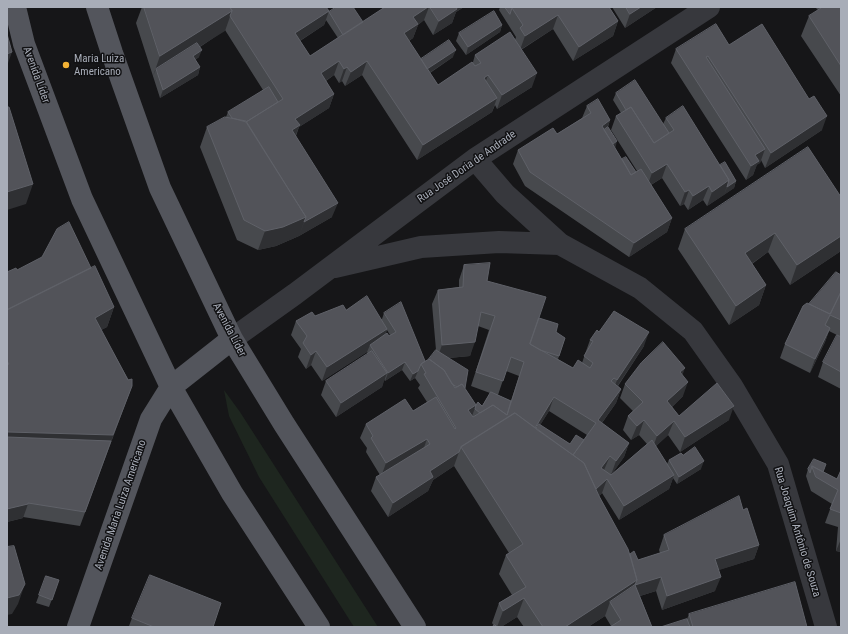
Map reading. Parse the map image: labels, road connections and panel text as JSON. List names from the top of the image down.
{
  "streets": {
    "main road": ["Avenida Líder", "Avenida Maria Luiza Americano"],
    "street": ["Rua José Doria de Andrade", "Rua Joaquim Antônio de Souza"]
  },
  "crossings": [
    ["Avenida Líder", "Rua José Doria de Andrade"],
    ["Avenida Líder", "Avenida Maria Luiza Americano"],
    ["Rua José Doria de Andrade", "Avenida Maria Luiza Americano"],
    ["Rua José Doria de Andrade", "Rua Joaquim Antônio de Souza"]
  ],
  "places": ["Maria Luiza Americano"]
}
